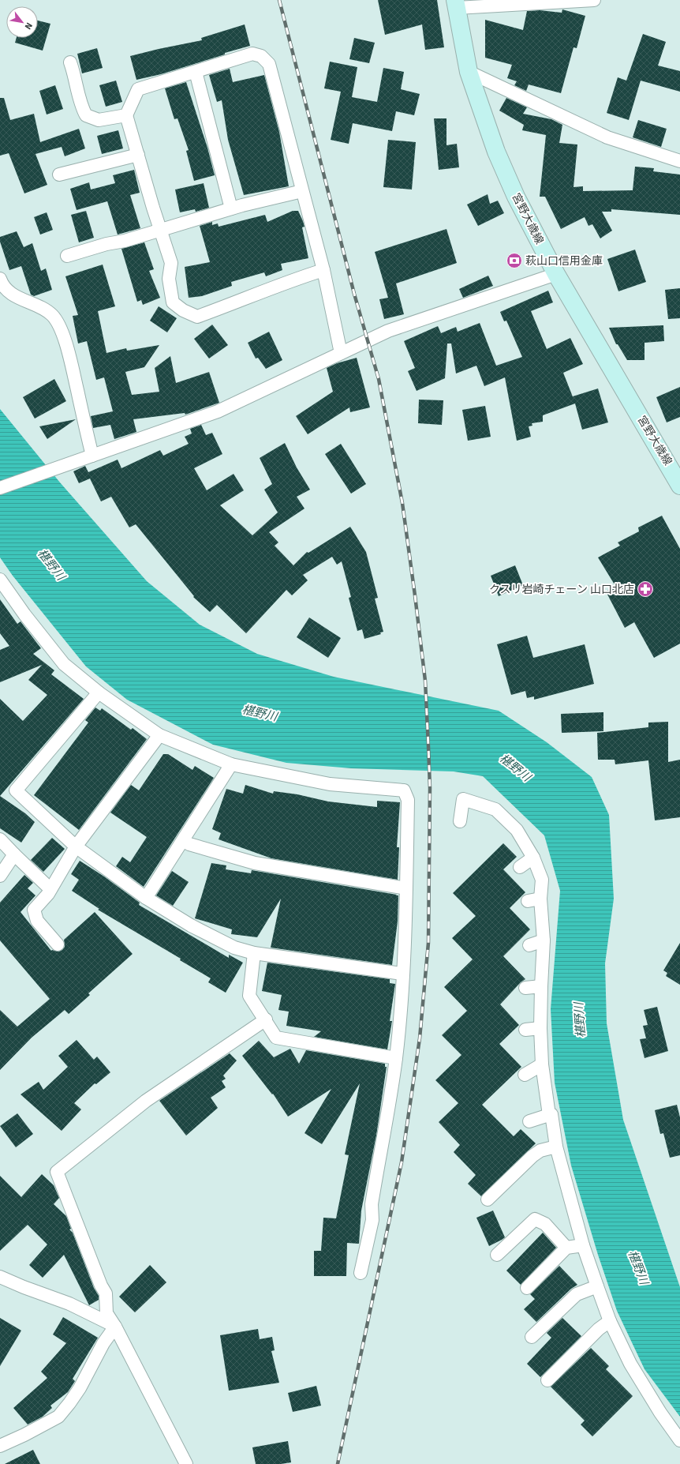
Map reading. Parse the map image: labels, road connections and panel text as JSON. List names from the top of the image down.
{
  "streets": {
    "main road": ["宮野大歳線"]
  },
  "water": ["椹野川"],
  "places": {
    "bank": ["萩山口信用金庫"],
    "pharmacy": ["クスリ岩崎チェーン 山口北店"]
  },
  "north": "bottom right"
}
